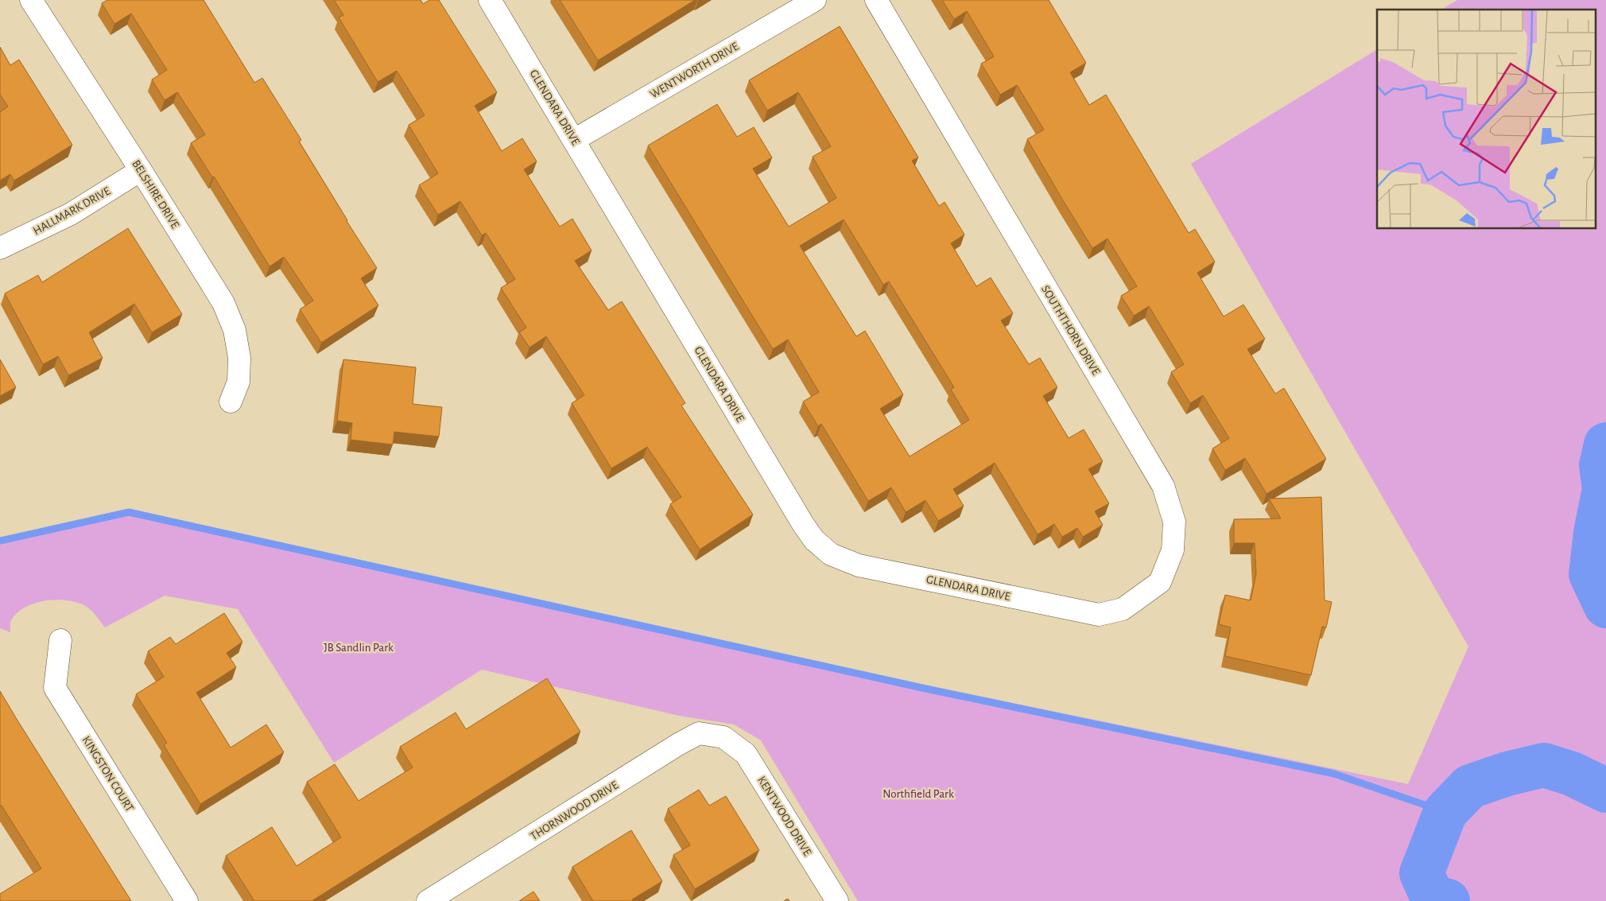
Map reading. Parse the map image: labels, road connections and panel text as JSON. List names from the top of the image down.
{
  "streets": {
    "street": [
      "WENTWORTH DRIVE",
      "GLENDARA DRIVE",
      "BELSHIRE DRIVE",
      "HALLMARK DRIVE",
      "SOUTHTHORN DRIVE",
      "KINGSTON COURT",
      "THORNWOOD DRIVE",
      "KENTWOOD DRIVE"
    ]
  },
  "crossings": [
    ["WENTWORTH DRIVE", "GLENDARA DRIVE"],
    ["GLENDARA DRIVE", "SOUTHTHORN DRIVE"],
    ["BELSHIRE DRIVE", "HALLMARK DRIVE"],
    ["THORNWOOD DRIVE", "KENTWOOD DRIVE"]
  ],
  "parks": ["JB Sandlin Park", "Northfield Park"]
}
